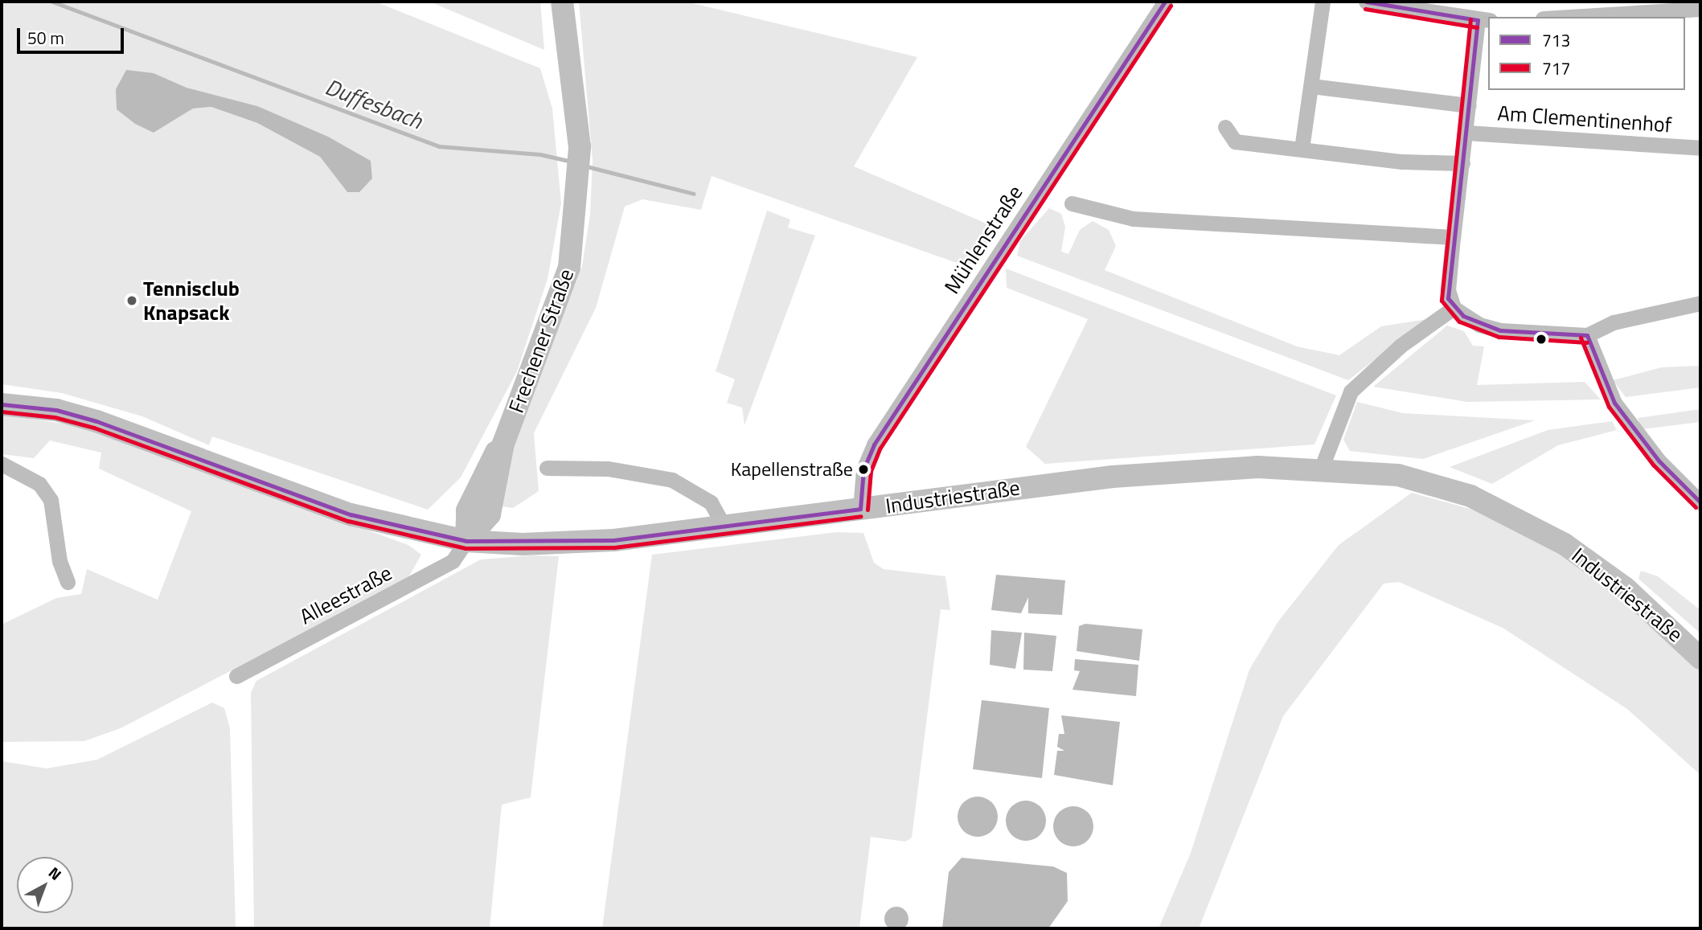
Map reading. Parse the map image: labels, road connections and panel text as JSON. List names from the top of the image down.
{
  "streets": {
    "main road": ["Frechener Straße", "Industriestraße"],
    "street": ["Am Clementinenhof", "Mühlenstraße", "Alleestraße"]
  },
  "crossings": [
    ["Mühlenstraße", "Industriestraße"],
    ["Frechener Straße", "Industriestraße"],
    ["Frechener Straße", "Alleestraße"],
    ["Industriestraße", "Alleestraße"]
  ],
  "water": ["Duffesbach"],
  "places": ["Tennisclub Knapsack", "Kapellenstraße"],
  "lines": ["transit line 713", "transit line 717"],
  "legend": ["713", "717"],
  "scale_bar": "50 m",
  "north": "top right"
}
